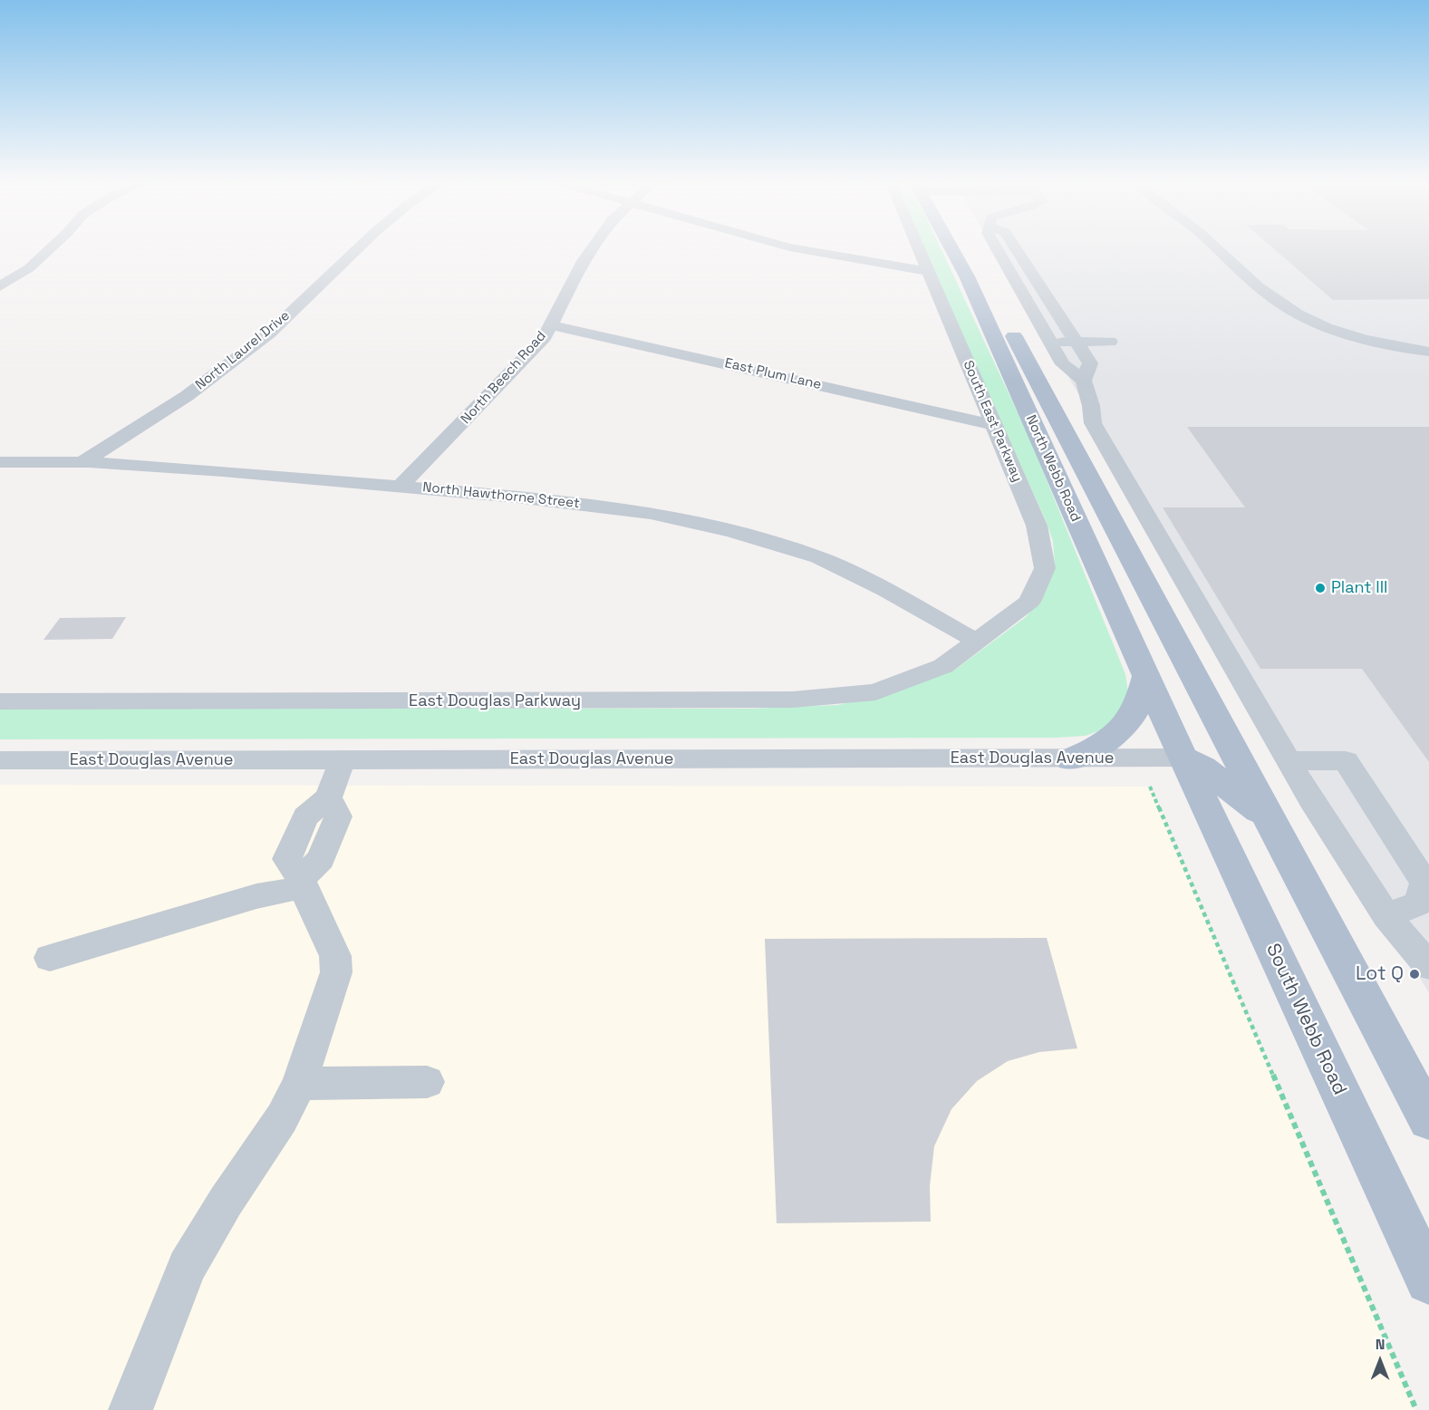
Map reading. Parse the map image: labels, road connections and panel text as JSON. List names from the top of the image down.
{
  "streets": {
    "main road": ["North Webb Road", "South Webb Road"],
    "street": [
      "North Laurel Drive",
      "East Plum Lane",
      "North Beech Road",
      "South East Parkway",
      "North Hawthorne Street",
      "East Douglas Parkway",
      "East Douglas Avenue"
    ]
  },
  "crossings": [
    ["North Laurel Drive", "North Hawthorne Street"],
    ["East Plum Lane", "North Beech Road"],
    ["East Plum Lane", "South East Parkway"],
    ["North Beech Road", "North Hawthorne Street"],
    ["South East Parkway", "North Hawthorne Street"],
    ["South East Parkway", "East Douglas Parkway"],
    ["North Webb Road", "East Douglas Avenue"],
    ["North Webb Road", "South Webb Road"],
    ["North Hawthorne Street", "East Douglas Parkway"],
    ["East Douglas Avenue", "South Webb Road"]
  ],
  "places": ["Plant III", "Lot Q"],
  "north": "top"
}
